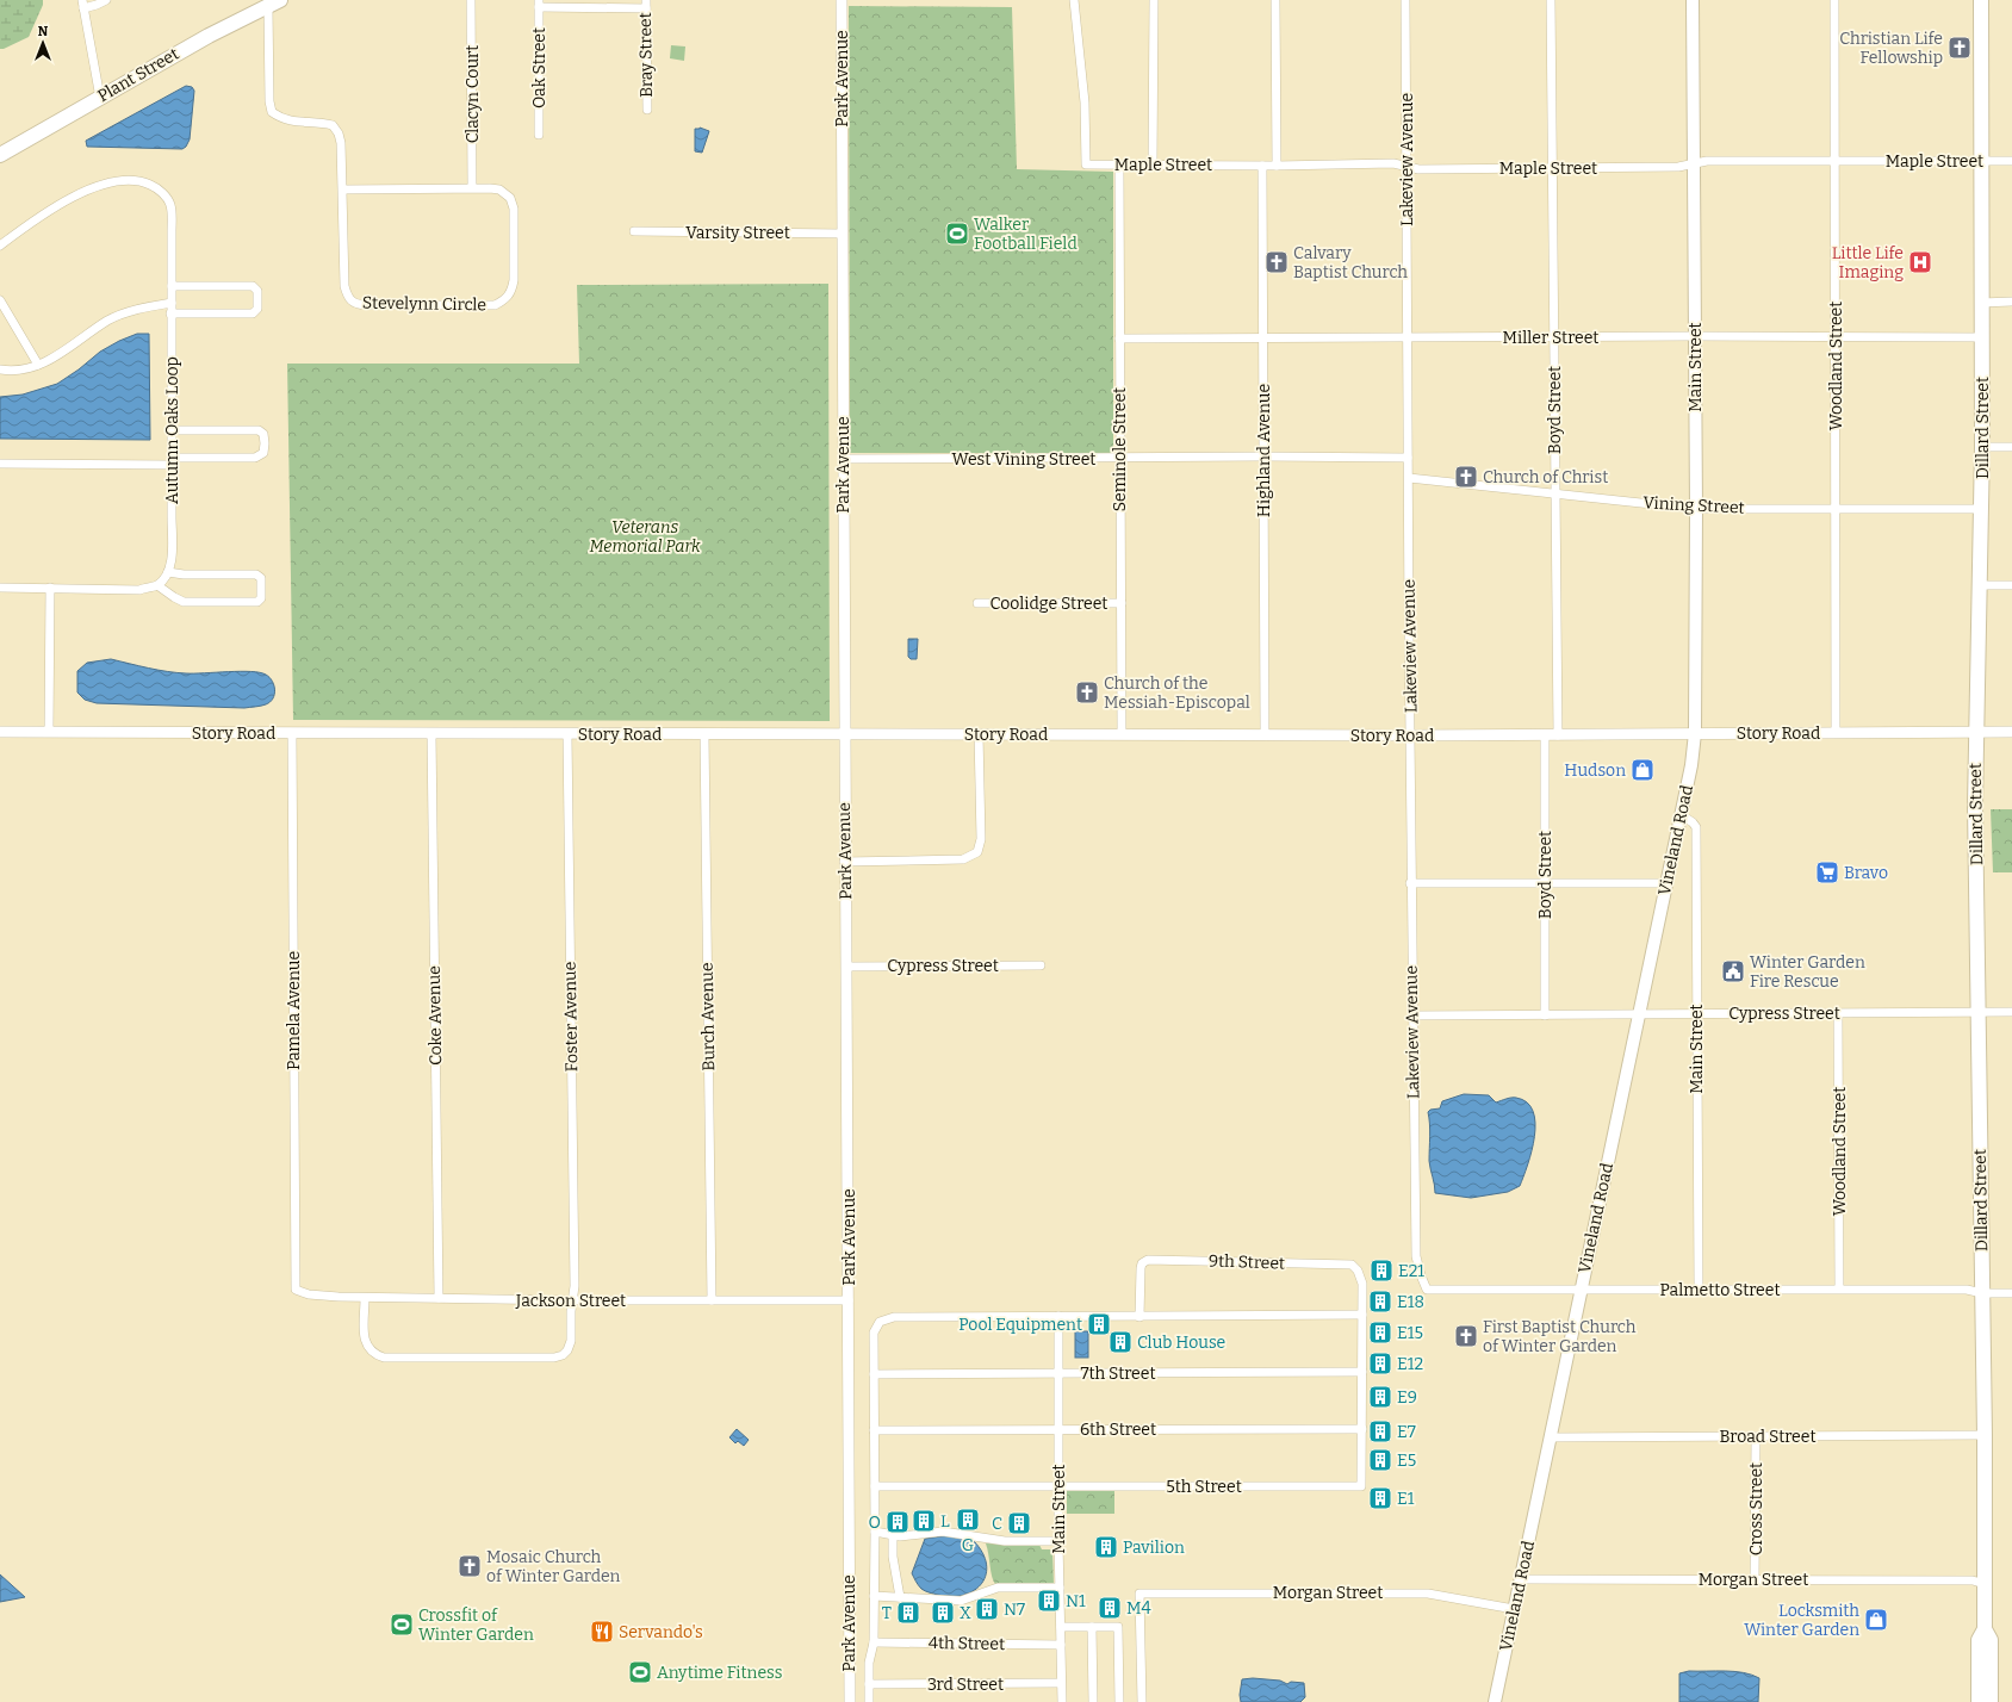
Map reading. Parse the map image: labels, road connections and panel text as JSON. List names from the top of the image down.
{
  "streets": {
    "main road": [
      "Plant Street",
      "Main Street",
      "Dillard Street",
      "Vineland Road"
    ],
    "street": [
      "Bray Street",
      "Oak Street",
      "Park Avenue",
      "Clacyn Court",
      "Lakeview Avenue",
      "Maple Street",
      "Varsity Street",
      "Stevelynn Circle",
      "Miller Street",
      "Woodland Street",
      "Boyd Street",
      "Autumn Oaks Loop",
      "Seminole Street",
      "Highland Avenue",
      "West Vining Street",
      "Vining Street",
      "Coolidge Street",
      "Story Road",
      "Cypress Street",
      "Pamela Avenue",
      "Coke Avenue",
      "Foster Avenue",
      "Burch Avenue",
      "9th Street",
      "Palmetto Street",
      "Jackson Street",
      "7th Street",
      "6th Street",
      "Broad Street",
      "5th Street",
      "Cross Street",
      "Morgan Street",
      "4th Street",
      "3rd Street"
    ]
  },
  "crossings": [
    ["Park Avenue", "Varsity Street"],
    ["Park Avenue", "West Vining Street"],
    ["Park Avenue", "Story Road"],
    ["Park Avenue", "Cypress Street"],
    ["Park Avenue", "Jackson Street"],
    ["Clacyn Court", "Stevelynn Circle"],
    ["Lakeview Avenue", "Maple Street"],
    ["Lakeview Avenue", "Miller Street"],
    ["Lakeview Avenue", "Vining Street"],
    ["Lakeview Avenue", "Story Road"],
    ["Lakeview Avenue", "Cypress Street"],
    ["Lakeview Avenue", "Palmetto Street"],
    ["Maple Street", "Woodland Street"],
    ["Maple Street", "Main Street"],
    ["Maple Street", "Boyd Street"],
    ["Maple Street", "Dillard Street"],
    ["Maple Street", "Seminole Street"],
    ["Maple Street", "Highland Avenue"],
    ["Miller Street", "Woodland Street"],
    ["Miller Street", "Main Street"],
    ["Miller Street", "Boyd Street"],
    ["Miller Street", "Dillard Street"],
    ["Miller Street", "Seminole Street"],
    ["Miller Street", "Highland Avenue"],
    ["Woodland Street", "Vining Street"],
    ["Woodland Street", "Story Road"],
    ["Woodland Street", "Cypress Street"],
    ["Woodland Street", "Palmetto Street"],
    ["Main Street", "Vining Street"],
    ["Main Street", "Story Road"],
    ["Main Street", "Vineland Road"],
    ["Main Street", "Cypress Street"],
    ["Main Street", "Palmetto Street"],
    ["Main Street", "7th Street"],
    ["Main Street", "6th Street"],
    ["Main Street", "5th Street"],
    ["Main Street", "4th Street"],
    ["Main Street", "3rd Street"],
    ["Boyd Street", "Vining Street"],
    ["Boyd Street", "Story Road"],
    ["Boyd Street", "Cypress Street"],
    ["Dillard Street", "Vining Street"],
    ["Dillard Street", "Story Road"],
    ["Dillard Street", "Cypress Street"],
    ["Dillard Street", "Palmetto Street"],
    ["Dillard Street", "Broad Street"],
    ["Dillard Street", "Morgan Street"],
    ["Seminole Street", "West Vining Street"],
    ["Seminole Street", "Coolidge Street"],
    ["Seminole Street", "Story Road"],
    ["Highland Avenue", "West Vining Street"],
    ["Highland Avenue", "Story Road"],
    ["Story Road", "Vineland Road"],
    ["Story Road", "Pamela Avenue"],
    ["Story Road", "Coke Avenue"],
    ["Story Road", "Foster Avenue"],
    ["Story Road", "Burch Avenue"],
    ["Vineland Road", "Cypress Street"],
    ["Vineland Road", "Palmetto Street"],
    ["Vineland Road", "Broad Street"],
    ["Vineland Road", "Morgan Street"],
    ["Pamela Avenue", "Jackson Street"],
    ["Coke Avenue", "Jackson Street"],
    ["Foster Avenue", "Jackson Street"],
    ["Burch Avenue", "Jackson Street"],
    ["9th Street", "5th Street"],
    ["7th Street", "5th Street"],
    ["6th Street", "5th Street"],
    ["Broad Street", "Cross Street"],
    ["Cross Street", "Morgan Street"]
  ],
  "parks": ["Veterans Memorial Park"],
  "places": {
    "church": [
      "Christian Life Fellowship",
      "Calvary Baptist Church",
      "Church of Christ",
      "Church of the Messiah-Episcopal",
      "First Baptist Church of Winter Garden",
      "Mosaic Church of Winter Garden"
    ],
    "sports": ["Walker Football Field", "Crossfit of Winter Garden", "Anytime Fitness"],
    "hospital": ["Little Life Imaging"],
    "shop": ["Hudson", "Locksmith Winter Garden"],
    "supermarket": ["Bravo"],
    "public building": ["Winter Garden Fire Rescue"],
    "building": [
      "E21",
      "E18",
      "Pool Equipment",
      "E15",
      "Club House",
      "E12",
      "E9",
      "E7",
      "E5",
      "E1",
      "G",
      "L",
      "O",
      "C",
      "Pavilion",
      "N1",
      "M4",
      "N7",
      "T",
      "X"
    ],
    "restaurant": ["Servando's"]
  },
  "north": "top"
}
